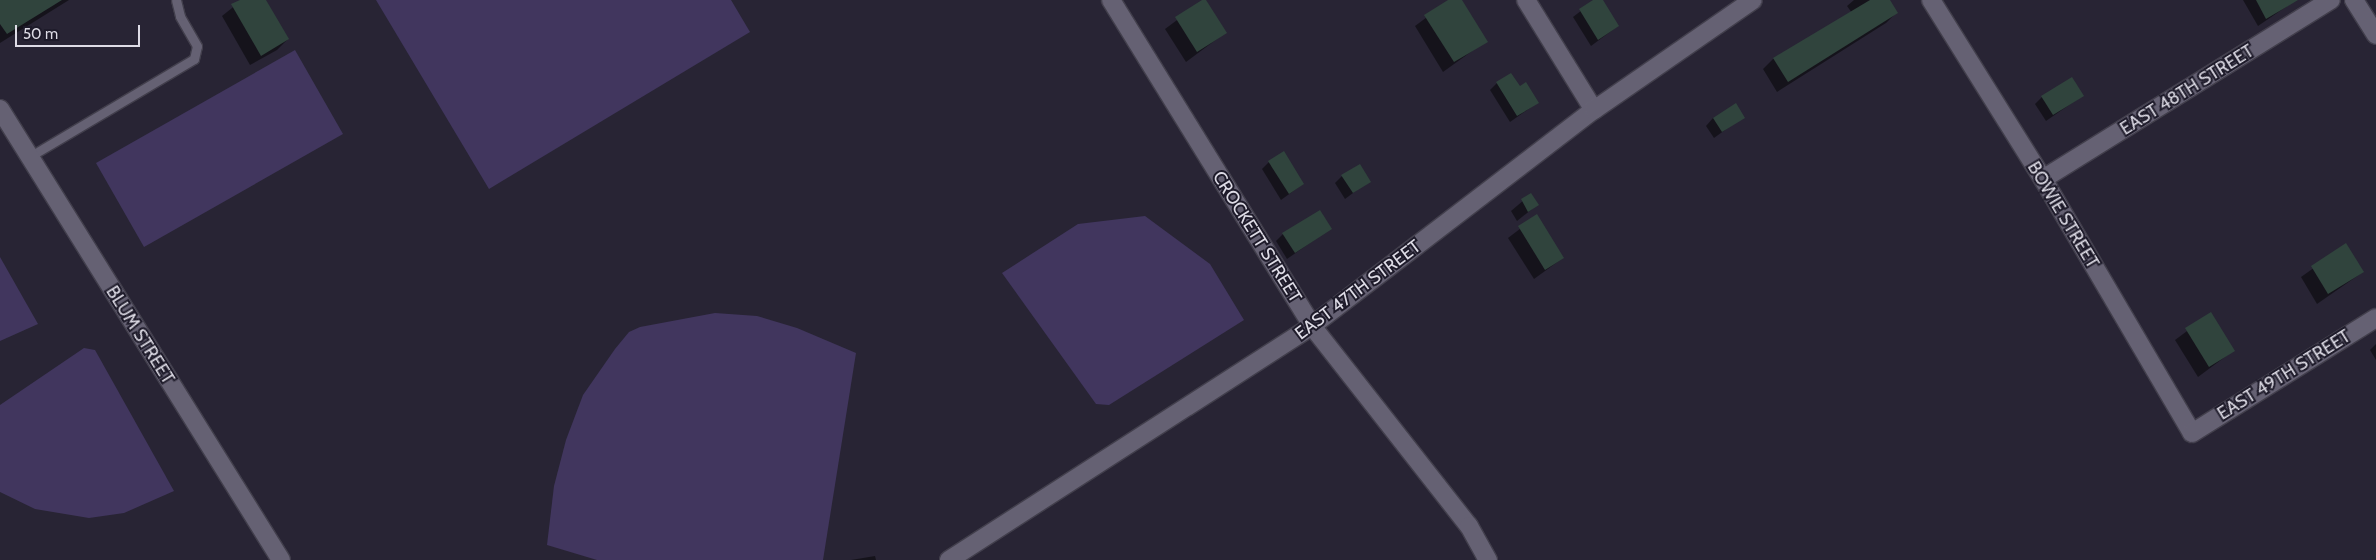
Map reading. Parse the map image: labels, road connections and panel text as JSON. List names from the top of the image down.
{
  "streets": {
    "street": [
      "EAST 48TH STREET",
      "BOWIE STREET",
      "CROCKETT STREET",
      "EAST 47TH STREET",
      "BLUM STREET",
      "EAST 49TH STREET"
    ]
  },
  "crossings": [
    ["EAST 48TH STREET", "BOWIE STREET"],
    ["BOWIE STREET", "EAST 49TH STREET"],
    ["CROCKETT STREET", "EAST 47TH STREET"]
  ],
  "scale_bar": "50 m"
}
